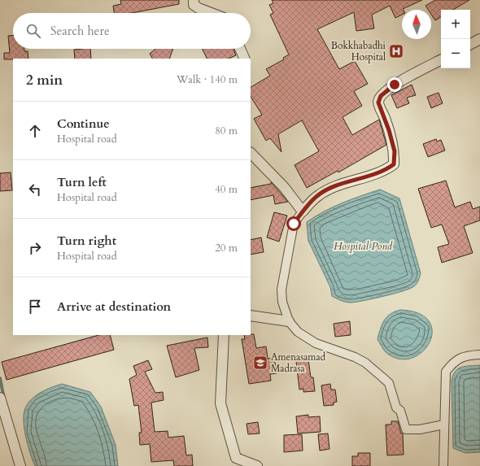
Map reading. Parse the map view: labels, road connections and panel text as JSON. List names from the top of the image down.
{
  "water": ["Hospital Pond"],
  "places": {
    "hospital": ["Bokkhabadhi Hospital"],
    "school or university": ["Amenasamad Madrasa"]
  },
  "north": "top",
  "page": {
    "map_buttons": ["+", "−"],
    "search": "Search here",
    "heading": ["2 min", "Walk · 140 m"],
    "list": [
      ["Continue", "Hospital road", "80 m"],
      ["Turn left", "Hospital road", "40 m"],
      ["Turn right", "Hospital road", "20 m"],
      "Arrive at destination"
    ]
  }
}
